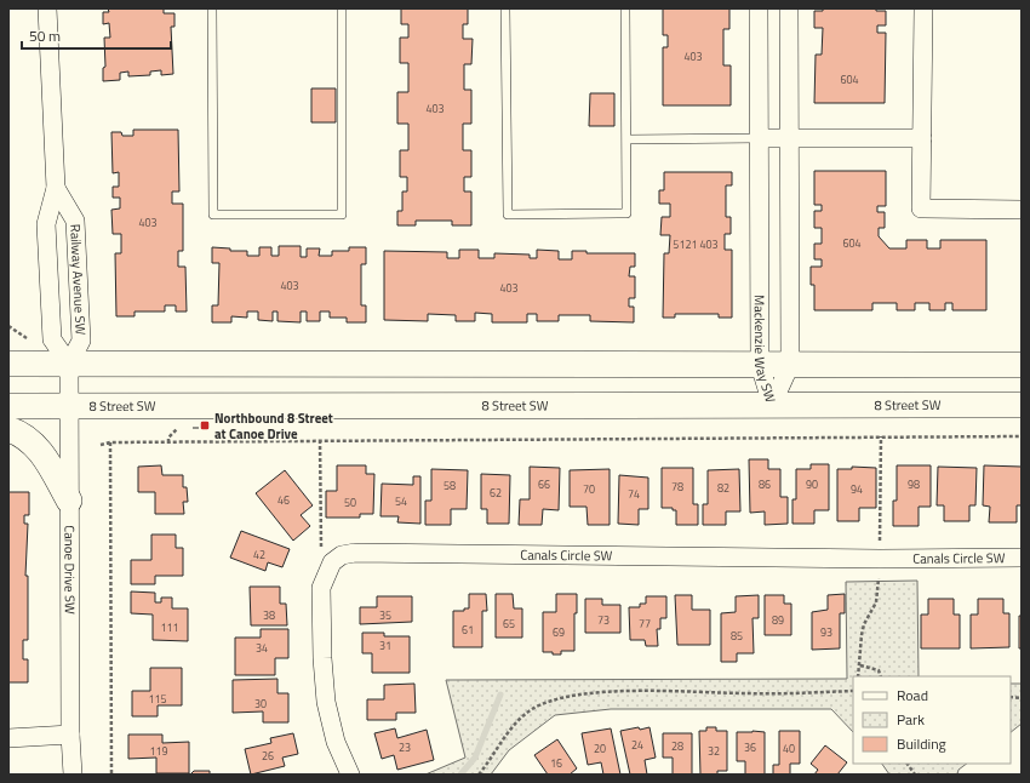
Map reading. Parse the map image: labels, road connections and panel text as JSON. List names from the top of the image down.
{
  "streets": {
    "main road": ["8 Street SW"],
    "street": [
      "Railway Avenue SW",
      "Mackenzie Way SW",
      "Canals Circle SW",
      "Canoe Drive SW"
    ]
  },
  "crossings": [
    ["Railway Avenue SW", "Canoe Drive SW"],
    ["Mackenzie Way SW", "8 Street SW"],
    ["8 Street SW", "Canoe Drive SW"]
  ],
  "places": {
    "transit": ["Northbound 8 Street at Canoe Drive"]
  },
  "house_numbers": [
    "403",
    "604",
    "403",
    "403",
    "604",
    "5121 403",
    "403",
    "403",
    "66",
    "86",
    "90",
    "98",
    "58",
    "78",
    "82",
    "70",
    "94",
    "62",
    "74",
    "46",
    "54",
    "50",
    "42",
    "38",
    "35",
    "73",
    "89",
    "65",
    "77",
    "111",
    "61",
    "69",
    "93",
    "85",
    "31",
    "34",
    "115",
    "30",
    "24",
    "28",
    "23",
    "36",
    "20",
    "40",
    "119",
    "32",
    "26",
    "16"
  ],
  "legend": ["Road", "Park", "Building"],
  "scale_bar": "50 m"
}
